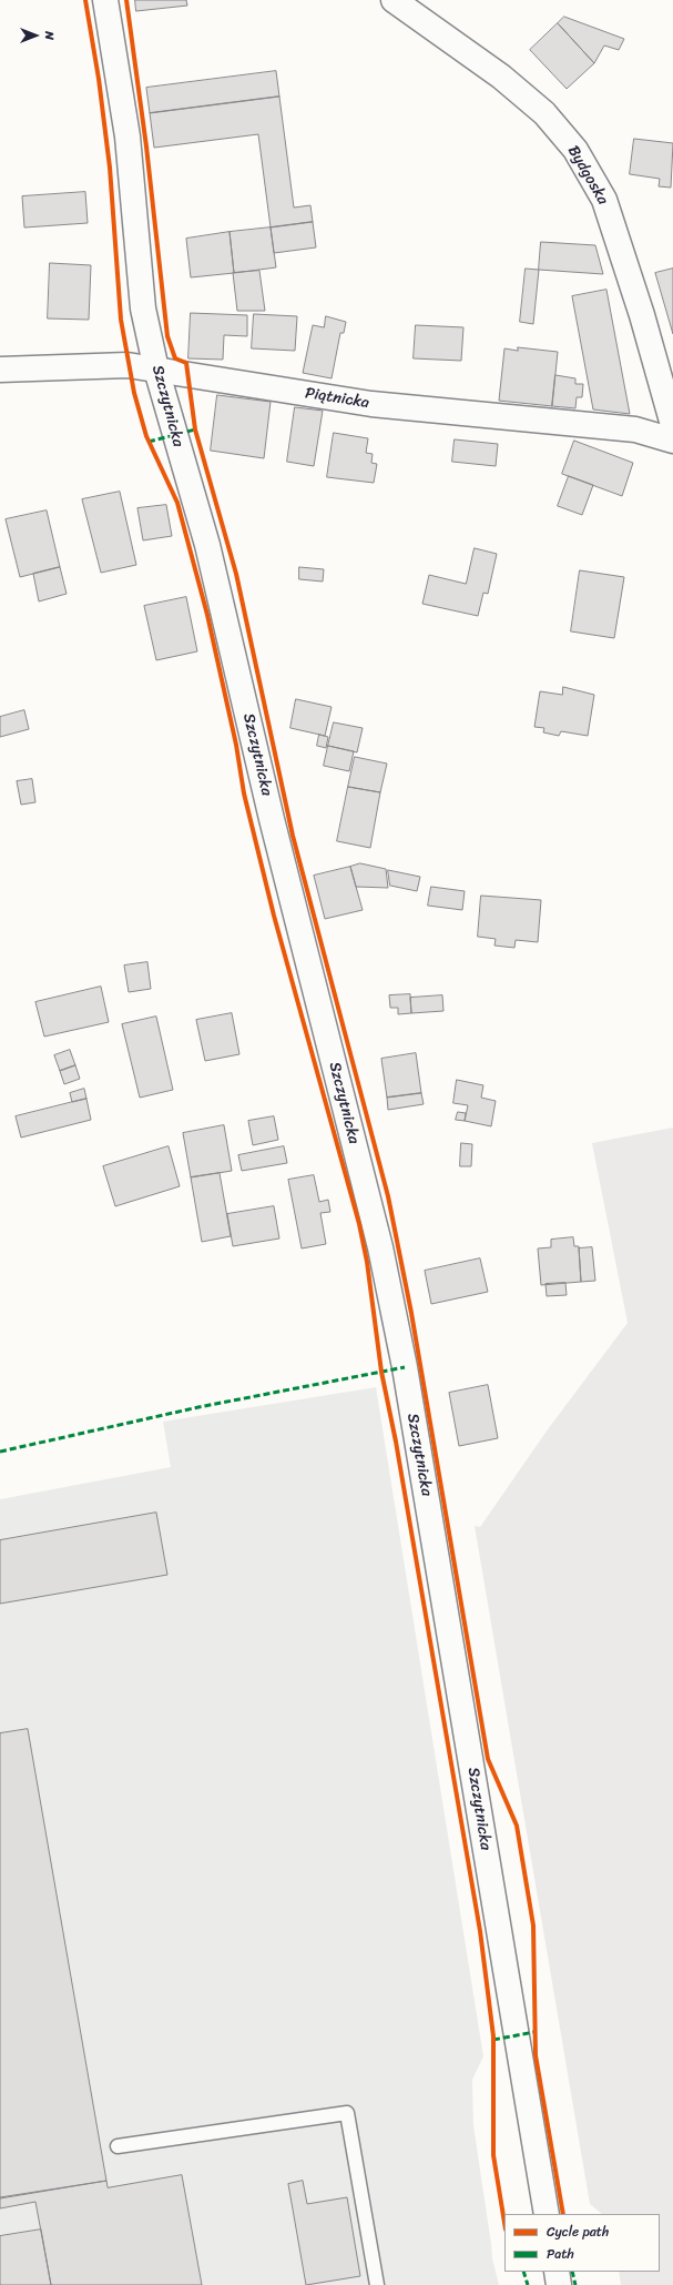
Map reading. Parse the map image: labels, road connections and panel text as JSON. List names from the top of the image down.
{
  "streets": {
    "street": ["Bydgoska", "Piątnicka", "Szczytnicka"]
  },
  "crossings": [
    ["Piątnicka", "Szczytnicka"]
  ],
  "legend": ["Cycle path", "Path"],
  "north": "right"
}
